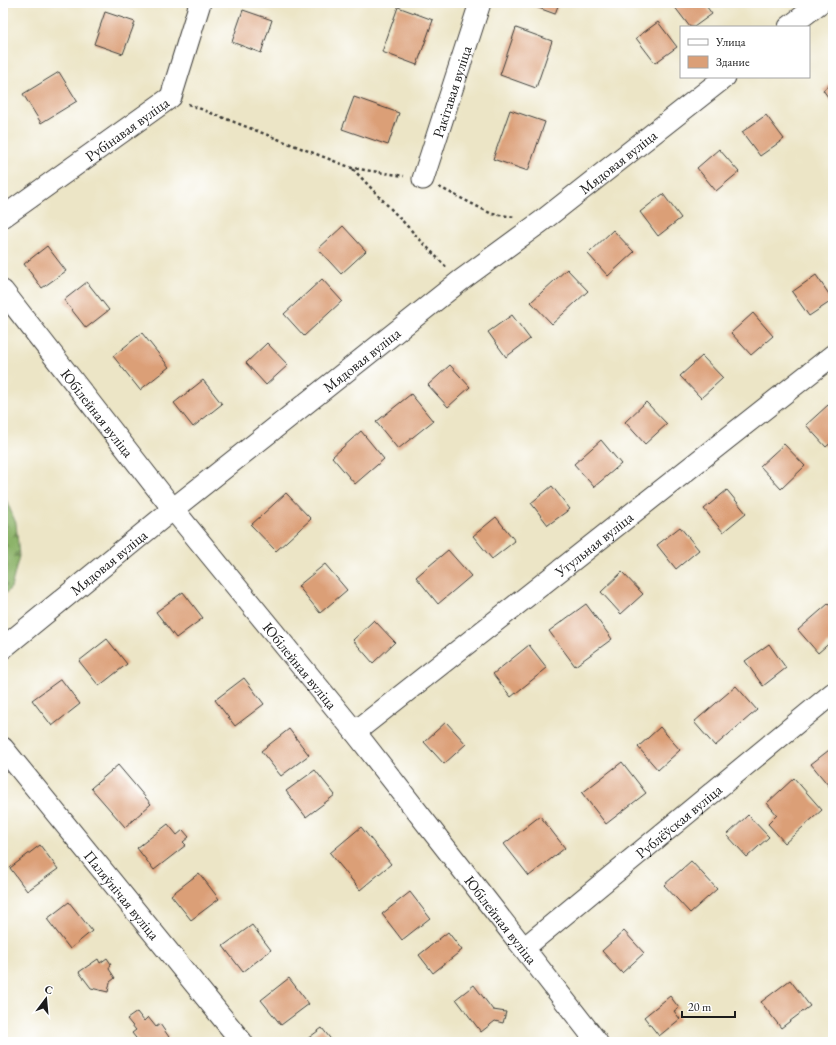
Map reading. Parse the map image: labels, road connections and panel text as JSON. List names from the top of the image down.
{
  "streets": {
    "street": [
      "Ракітавая вуліца",
      "Рубінавая вуліца",
      "Мядовая вуліца",
      "Юбілейная вуліца",
      "Утульная вуліца",
      "Рублёўская вуліца",
      "Паляўнічая вуліца"
    ]
  },
  "crossings": [
    ["Мядовая вуліца", "Юбілейная вуліца"],
    ["Юбілейная вуліца", "Утульная вуліца"],
    ["Юбілейная вуліца", "Рублёўская вуліца"]
  ],
  "legend": ["Улица", "Здание"],
  "scale_bar": "20 m",
  "north": "top"
}
